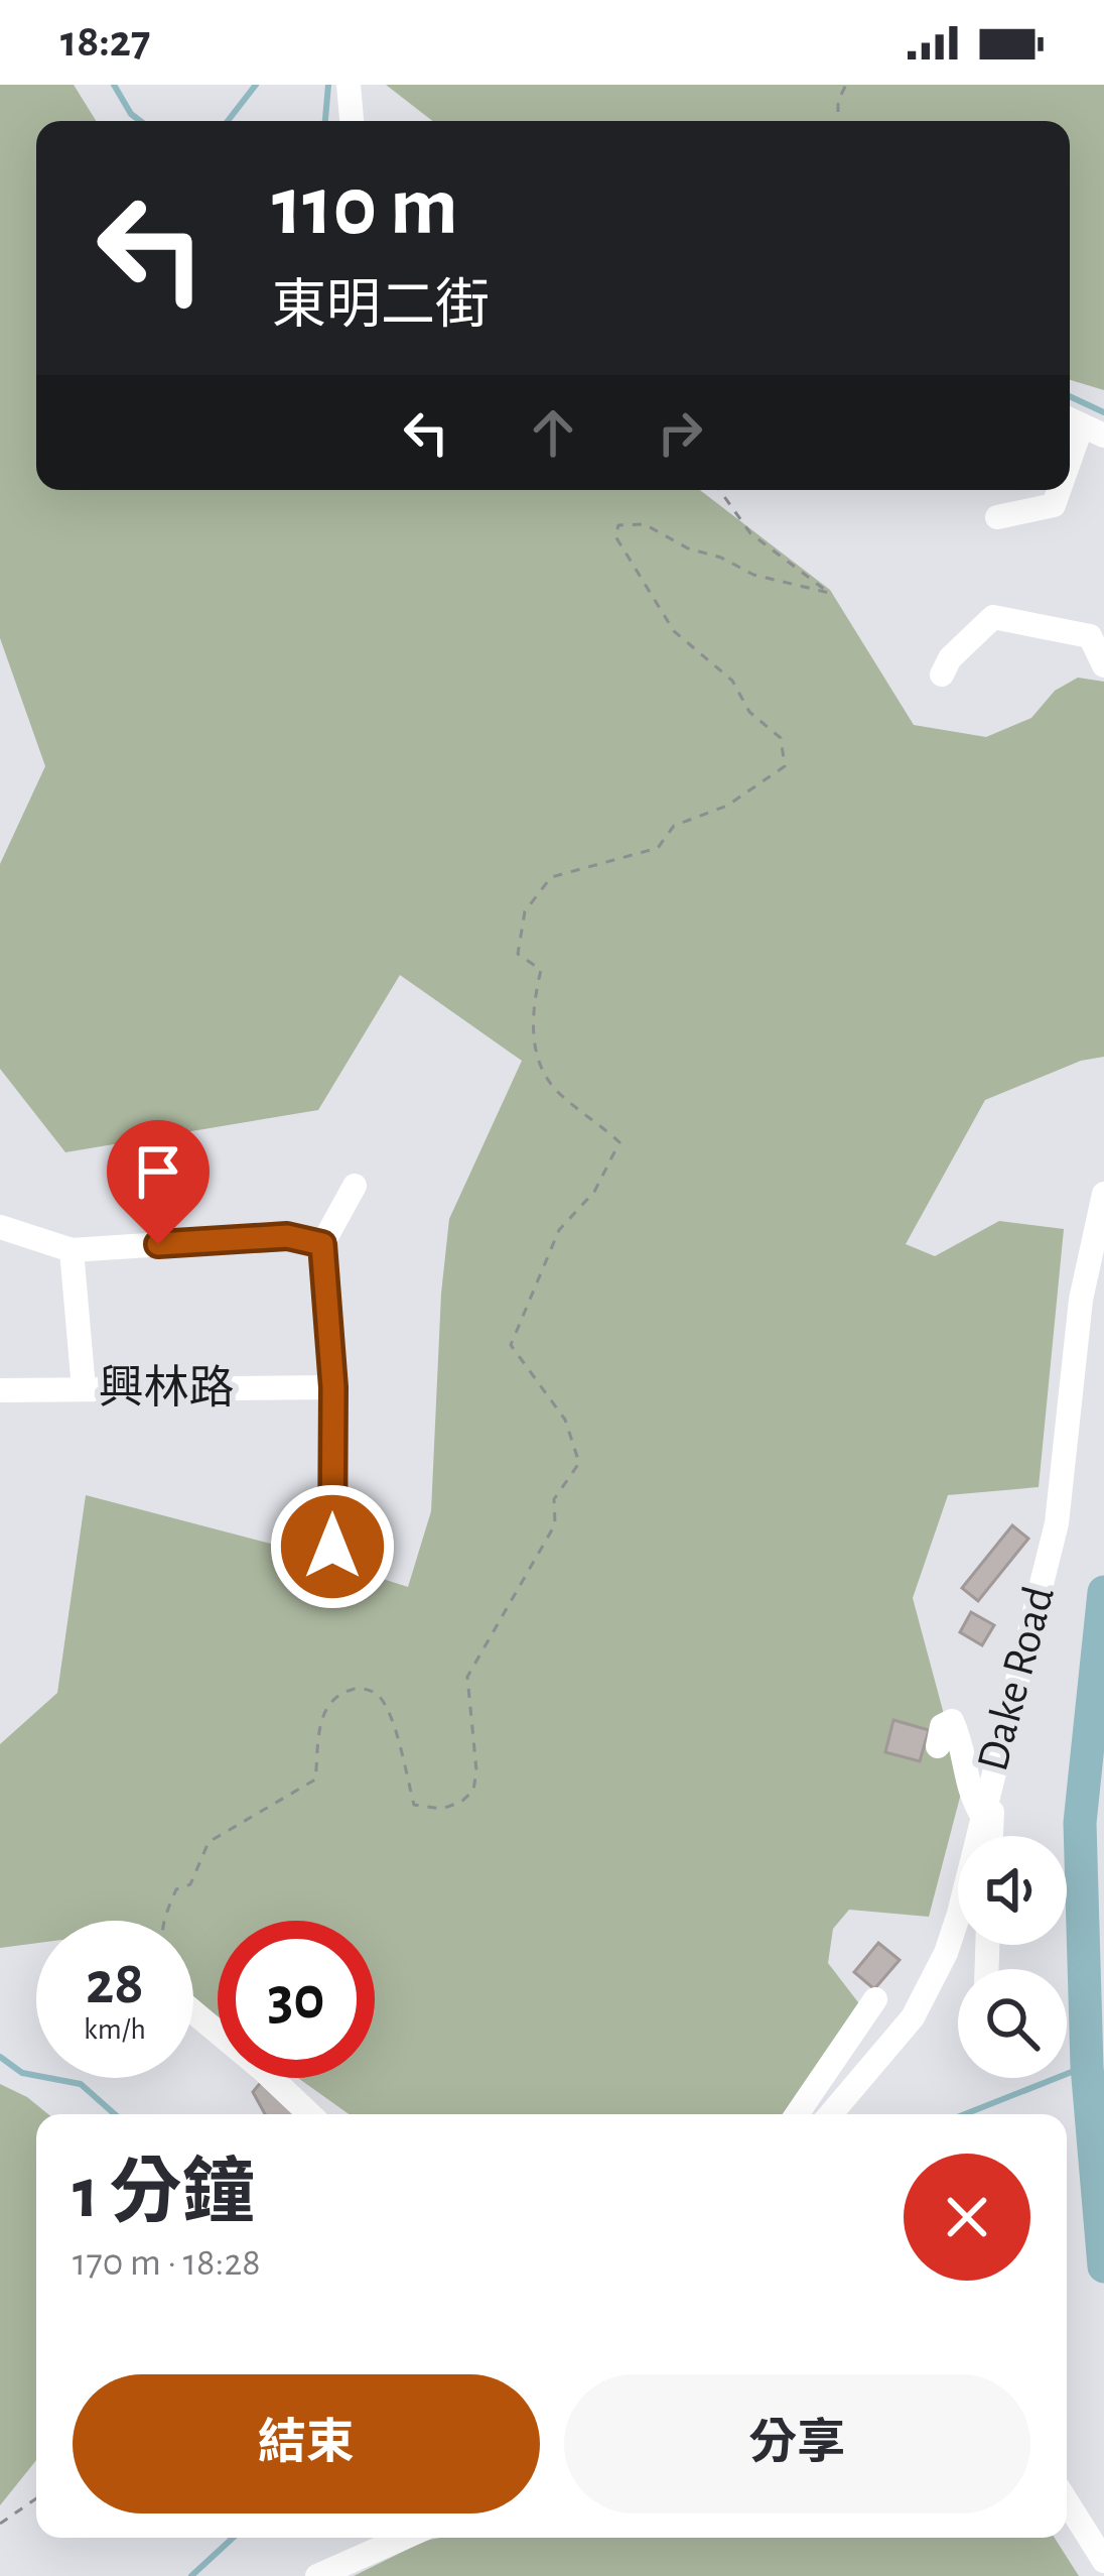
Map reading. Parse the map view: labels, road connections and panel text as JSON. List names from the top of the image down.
{
  "streets": {
    "street": ["興林路", "Dake Road"]
  },
  "page": {
    "status": "18:27",
    "turn": ["110 m", "東明二街"],
    "speed": "28 km/h",
    "limit": "30",
    "heading": ["1 分鐘", "170 m · 18:28"],
    "buttons": ["結束", "分享"]
  }
}
